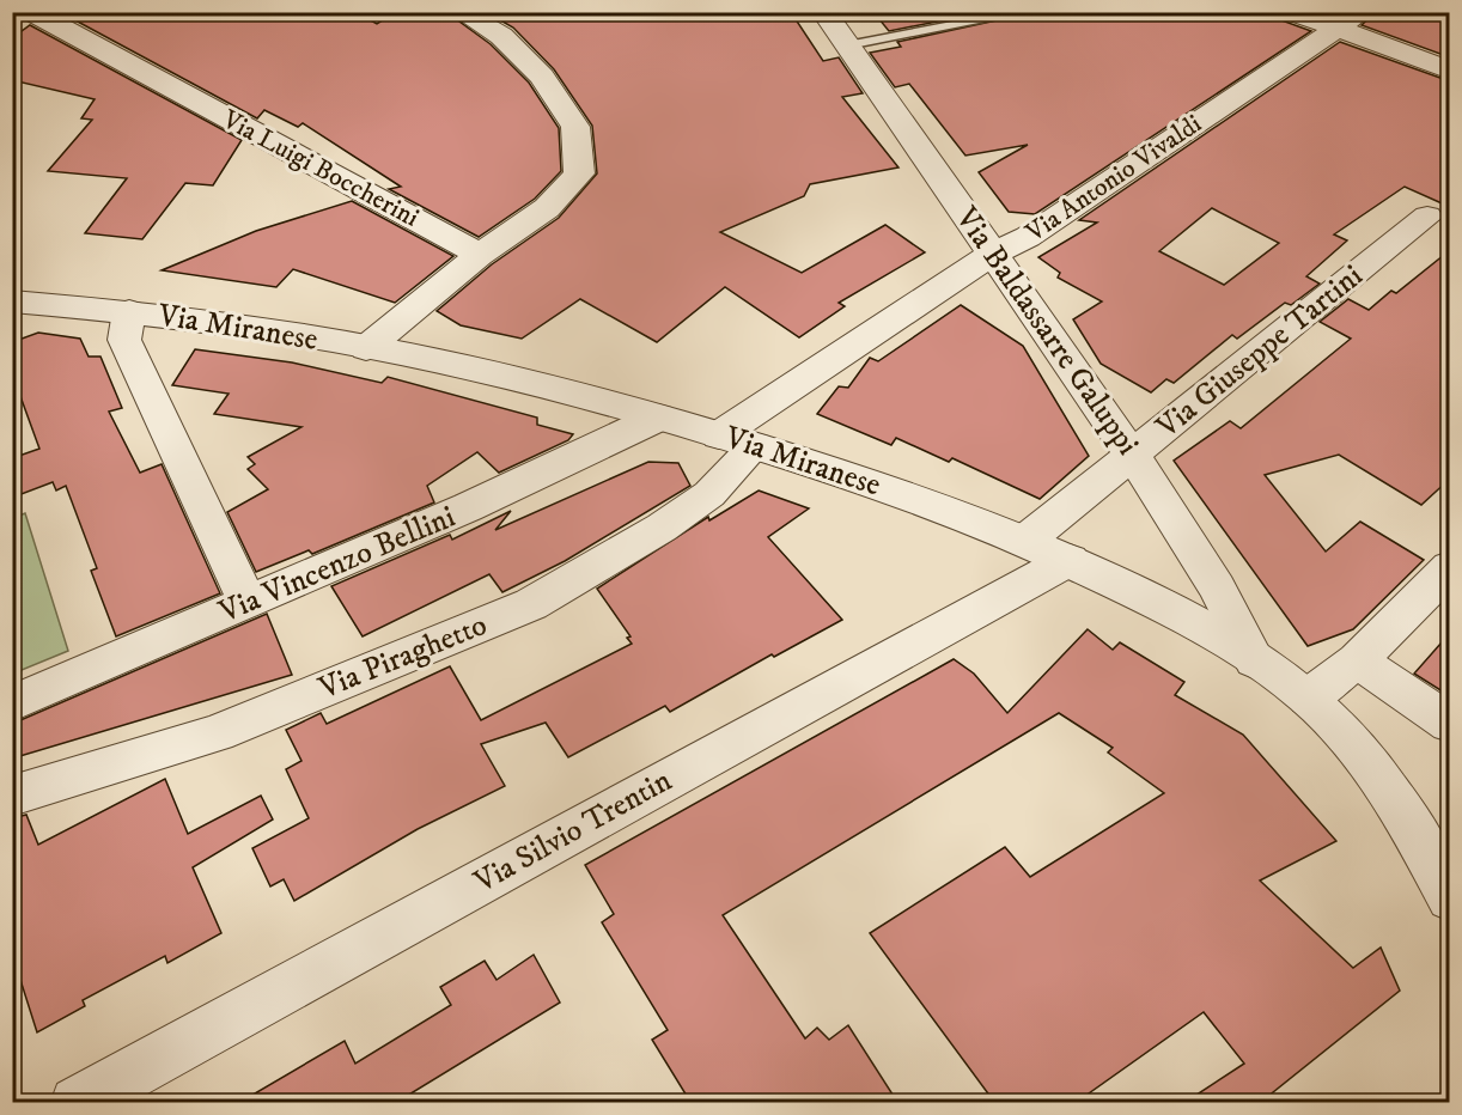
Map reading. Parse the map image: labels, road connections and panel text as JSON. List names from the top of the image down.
{
  "streets": {
    "street": [
      "Via Luigi Boccherini",
      "Via Antonio Vivaldi",
      "Via Miranese",
      "Via Baldassarre Galuppi",
      "Via Giuseppe Tartini",
      "Via Vincenzo Bellini",
      "Via Piraghetto",
      "Via Silvio Trentin"
    ]
  },
  "crossings": [
    ["Via Antonio Vivaldi", "Via Miranese"],
    ["Via Antonio Vivaldi", "Via Baldassarre Galuppi"],
    ["Via Antonio Vivaldi", "Via Piraghetto"],
    ["Via Miranese", "Via Baldassarre Galuppi"],
    ["Via Miranese", "Via Giuseppe Tartini"],
    ["Via Miranese", "Via Vincenzo Bellini"],
    ["Via Miranese", "Via Piraghetto"],
    ["Via Miranese", "Via Silvio Trentin"],
    ["Via Baldassarre Galuppi", "Via Giuseppe Tartini"]
  ]
}
